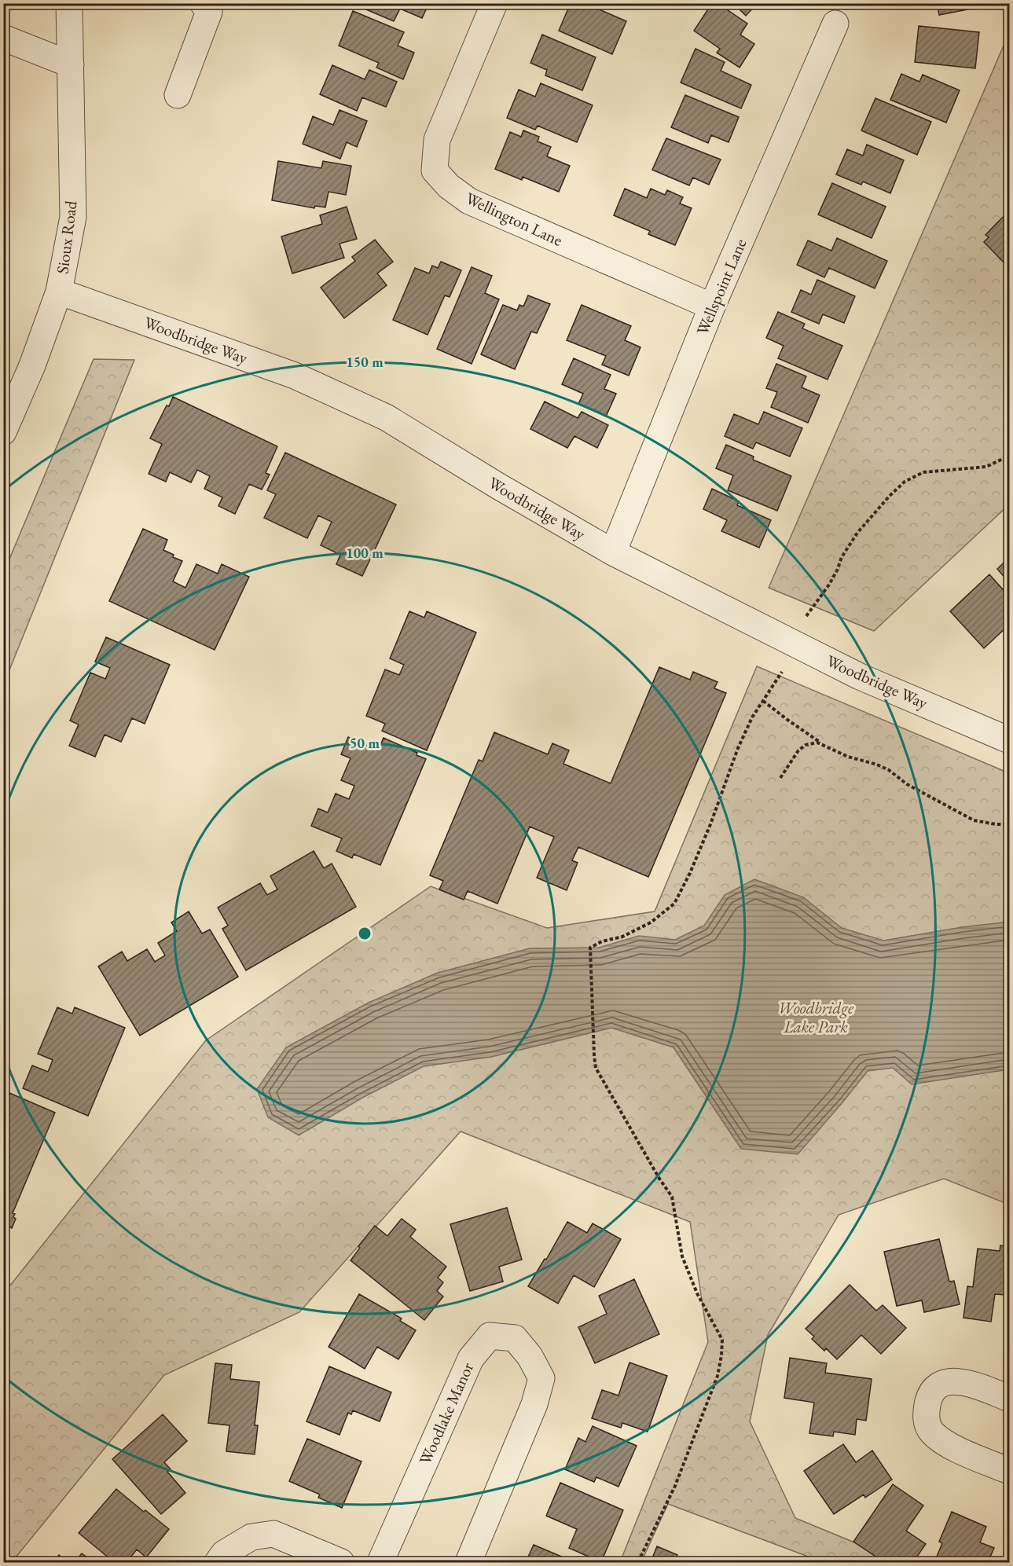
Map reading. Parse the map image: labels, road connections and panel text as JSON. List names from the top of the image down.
{
  "streets": {
    "street": [
      "Wellington Lane",
      "Sioux Road",
      "Wellspoint Lane",
      "Woodbridge Way",
      "Woodlake Manor"
    ]
  },
  "crossings": [
    ["Wellington Lane", "Wellspoint Lane"],
    ["Sioux Road", "Woodbridge Way"],
    ["Wellspoint Lane", "Woodbridge Way"]
  ],
  "parks": ["Woodbridge Lake Park"],
  "rings": ["150 m", "100 m", "50 m"]
}
